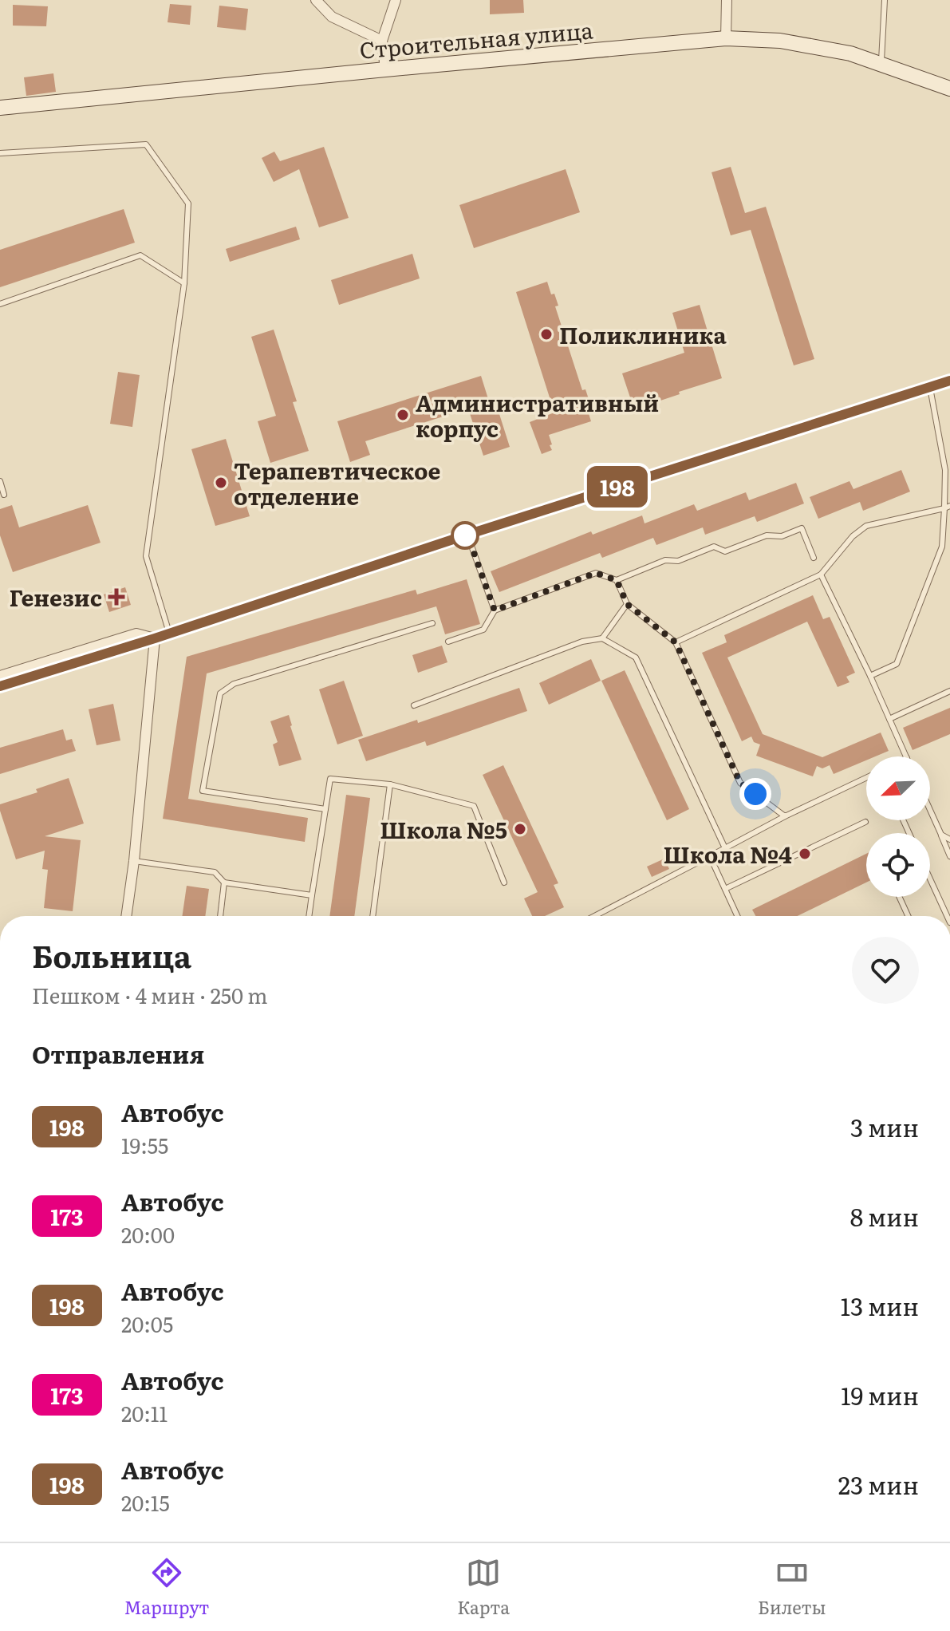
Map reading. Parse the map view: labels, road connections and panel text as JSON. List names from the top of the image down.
{
  "streets": {
    "main road": ["Строительная улица"]
  },
  "places": {
    "other": [
      "Поликлиника",
      "Административный корпус",
      "Терапевтическое отделение",
      "Школа №5",
      "Школа №4"
    ],
    "health": ["Генезис"]
  },
  "lines": ["bus line 198"],
  "north": "bottom left",
  "page": {
    "on_map": "198",
    "heading": [
      ["Больница", "Пешком · 4 мин · 250 m"],
      "Отправления"
    ],
    "list": [
      {
        "mark": "198",
        "name": "Автобус",
        "note": "19:55",
        "value": "3 мин"
      },
      {
        "mark": "173",
        "name": "Автобус",
        "note": "20:00",
        "value": "8 мин"
      },
      {
        "mark": "198",
        "name": "Автобус",
        "note": "20:05",
        "value": "13 мин"
      },
      {
        "mark": "173",
        "name": "Автобус",
        "note": "20:11",
        "value": "19 мин"
      },
      {
        "mark": "198",
        "name": "Автобус",
        "note": "20:15",
        "value": "23 мин"
      }
    ],
    "tabs": ["Маршрут", "Карта", "Билеты"]
  }
}
